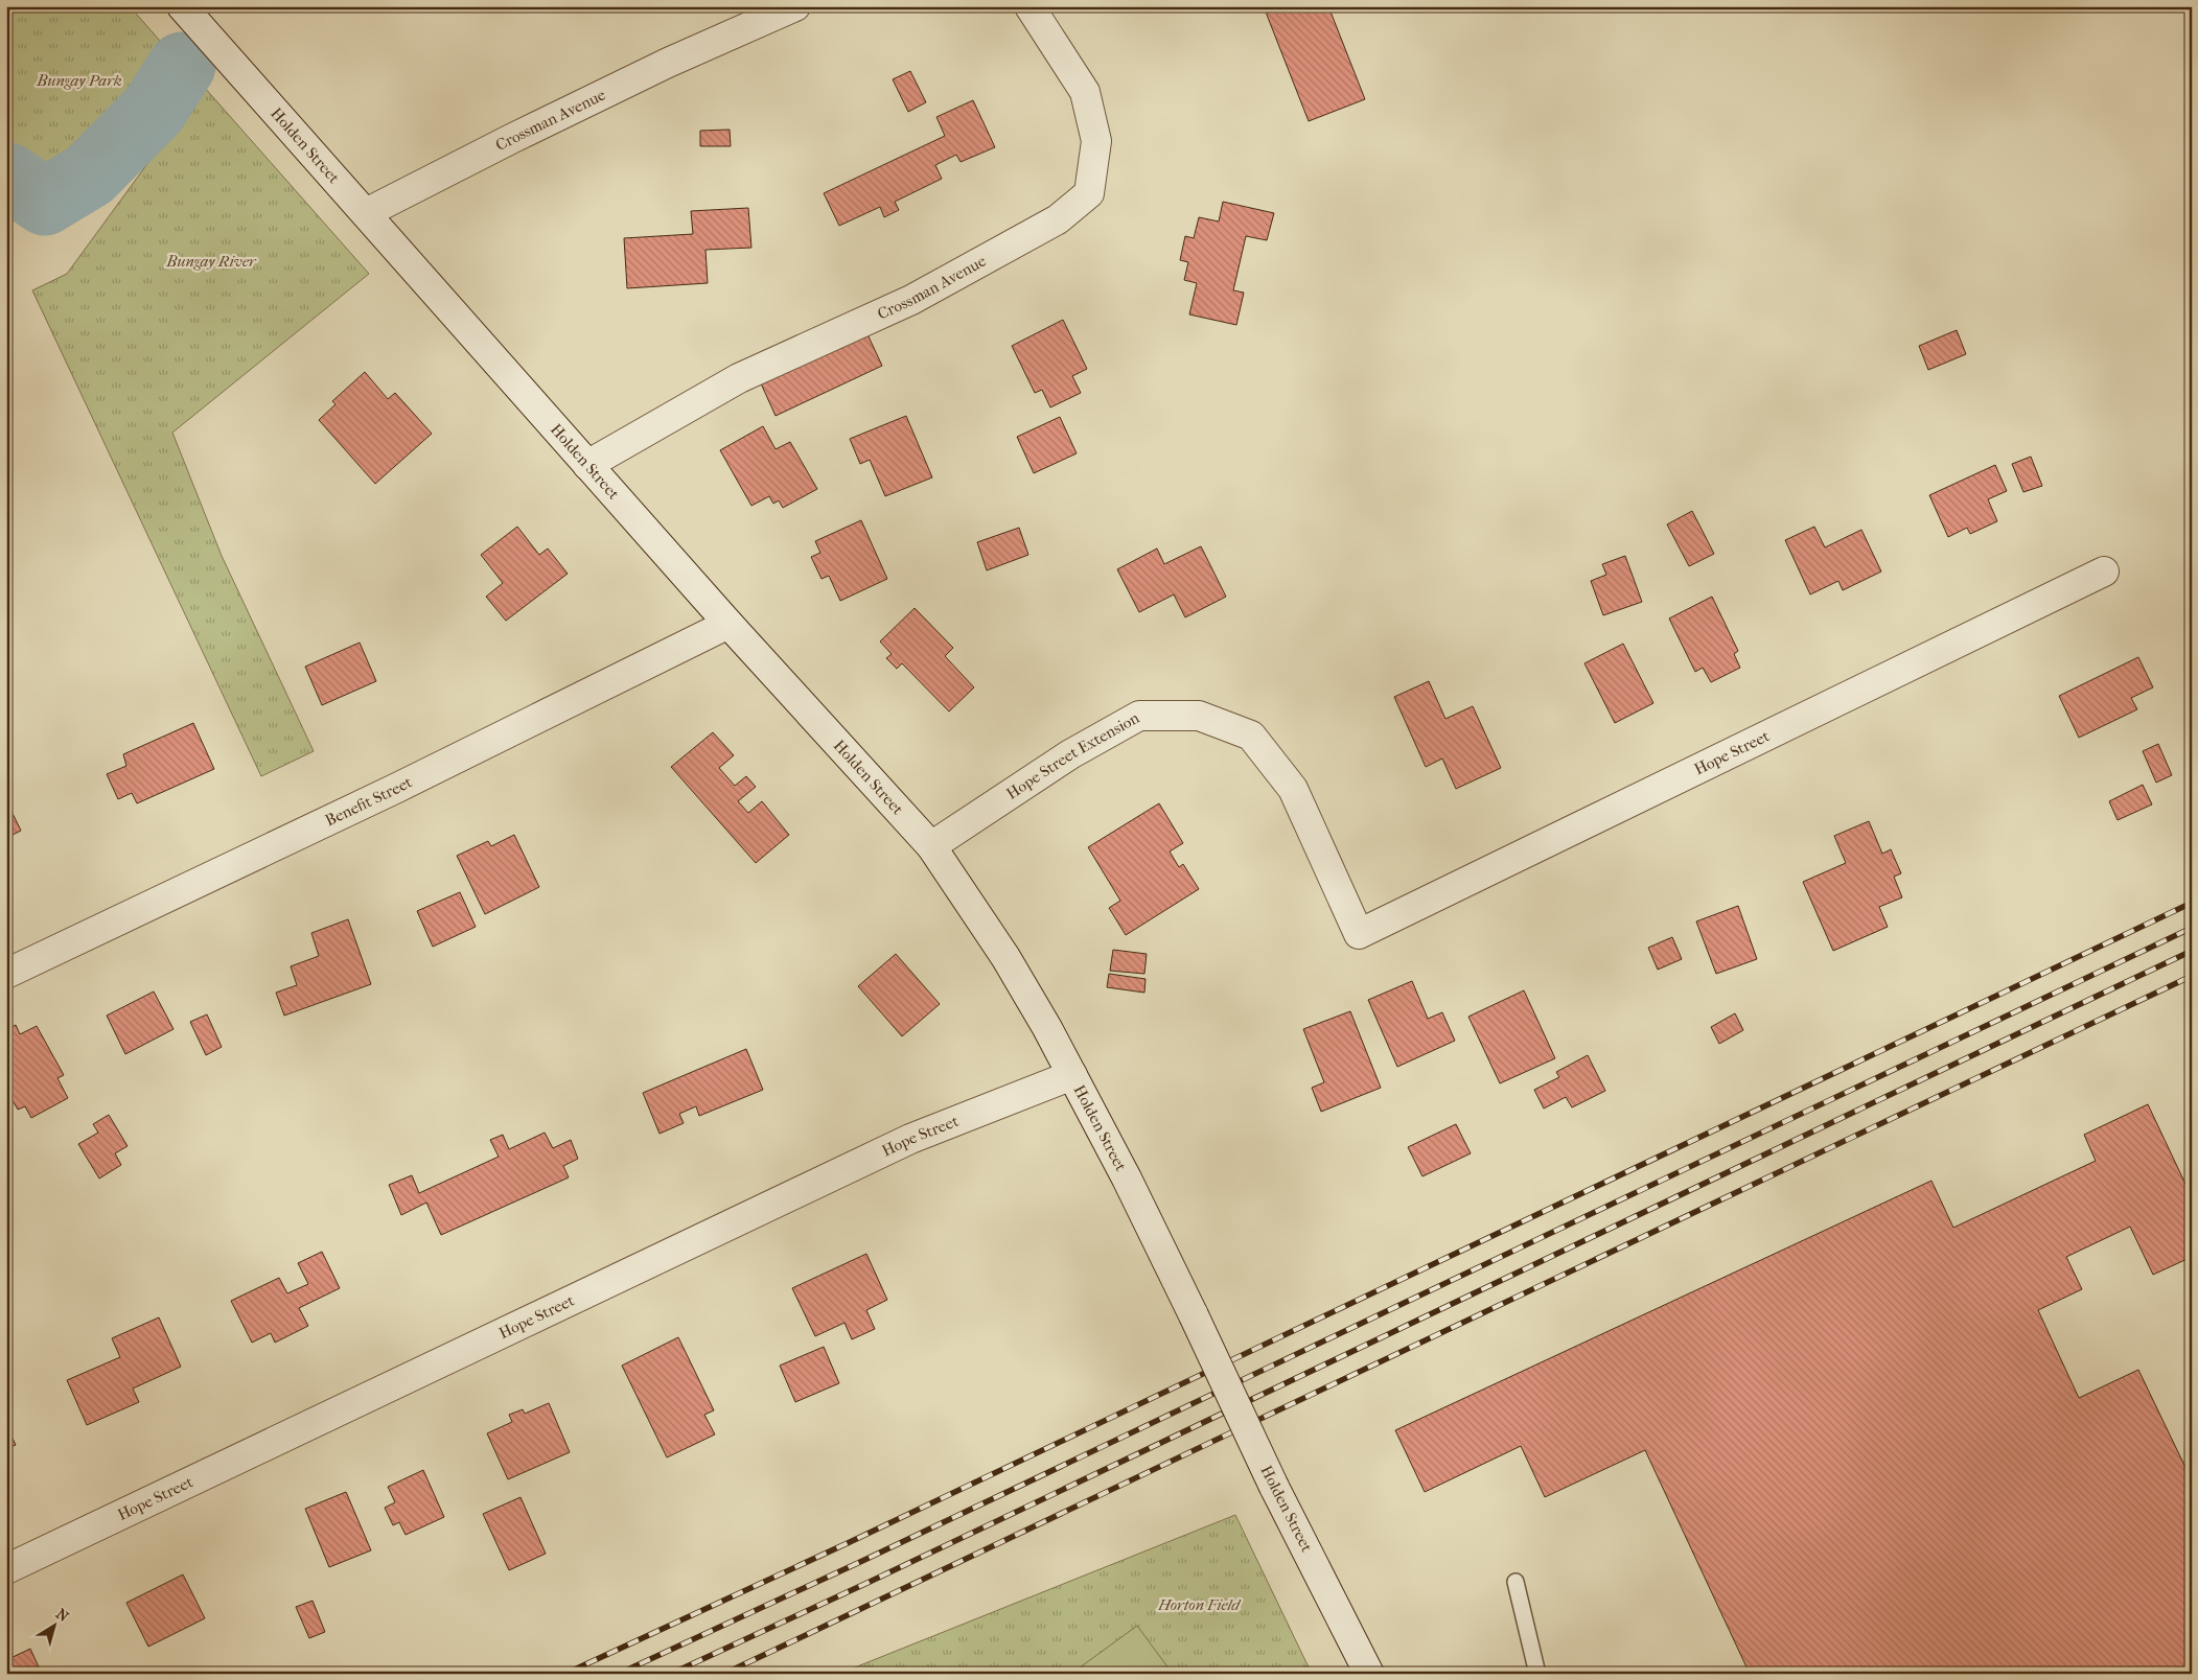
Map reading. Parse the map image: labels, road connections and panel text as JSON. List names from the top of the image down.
{
  "streets": {
    "street": [
      "Crossman Avenue",
      "Holden Street",
      "Hope Street",
      "Hope Street Extension",
      "Benefit Street"
    ]
  },
  "crossings": [
    ["Crossman Avenue", "Holden Street"],
    ["Holden Street", "Hope Street"],
    ["Holden Street", "Hope Street Extension"],
    ["Holden Street", "Benefit Street"],
    ["Hope Street", "Hope Street Extension"]
  ],
  "parks": ["Bungay Park", "Bungay River", "Horton Field"],
  "north": "top right"
}
